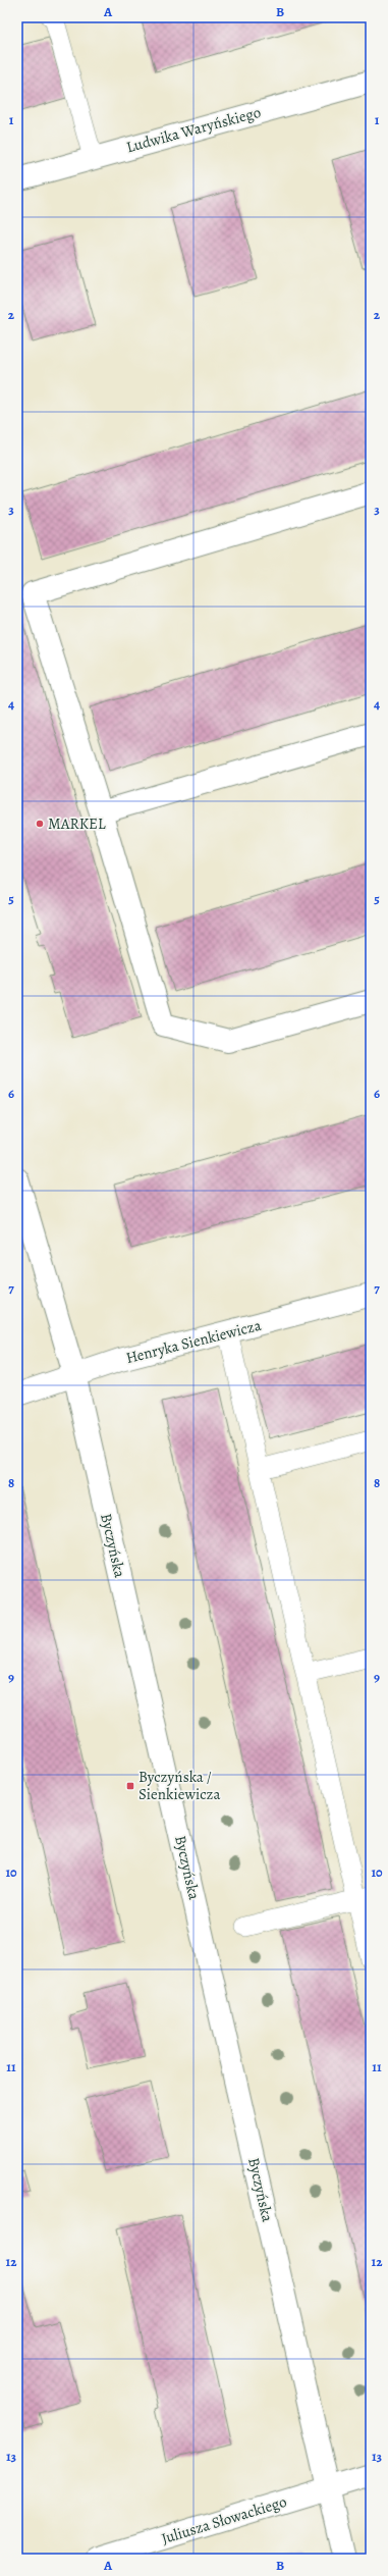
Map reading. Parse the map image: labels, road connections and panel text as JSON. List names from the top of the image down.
{
  "streets": {
    "street": [
      "Ludwika Waryńskiego",
      "Henryka Sienkiewicza",
      "Byczyńska",
      "Juliusza Słowackiego"
    ]
  },
  "crossings": [
    ["Henryka Sienkiewicza", "Byczyńska"],
    ["Byczyńska", "Juliusza Słowackiego"]
  ],
  "places": {
    "other": ["MARKEL"],
    "transit": ["Byczyńska / Sienkiewicza"]
  },
  "grid": {
    "columns": ["A", "B"],
    "rows": [
      "1",
      "2",
      "3",
      "4",
      "5",
      "6",
      "7",
      "8",
      "9",
      "10",
      "11",
      "12",
      "13"
    ]
  }
}
